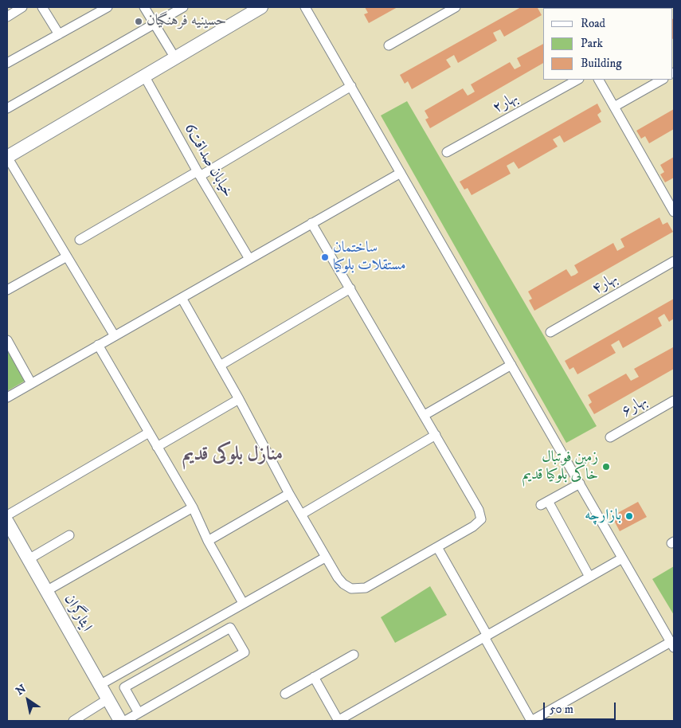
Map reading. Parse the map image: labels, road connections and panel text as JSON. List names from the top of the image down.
{
  "streets": {
    "street": [
      "بهار۲",
      "خیابان صداقت6",
      "بهار۴",
      "بهار۶",
      "ایثارگران"
    ]
  },
  "districts": ["منازل بلوکی قدیم"],
  "places": [
    "حسینیه فرهنگیان",
    "ساختمان مستقلات بلوکیا",
    "زمین فوتبال خاکی بلوکیا قدیم",
    "بازارچه"
  ],
  "legend": ["Road", "Park", "Building"],
  "scale_bar": "50 m",
  "north": "top left"
}
